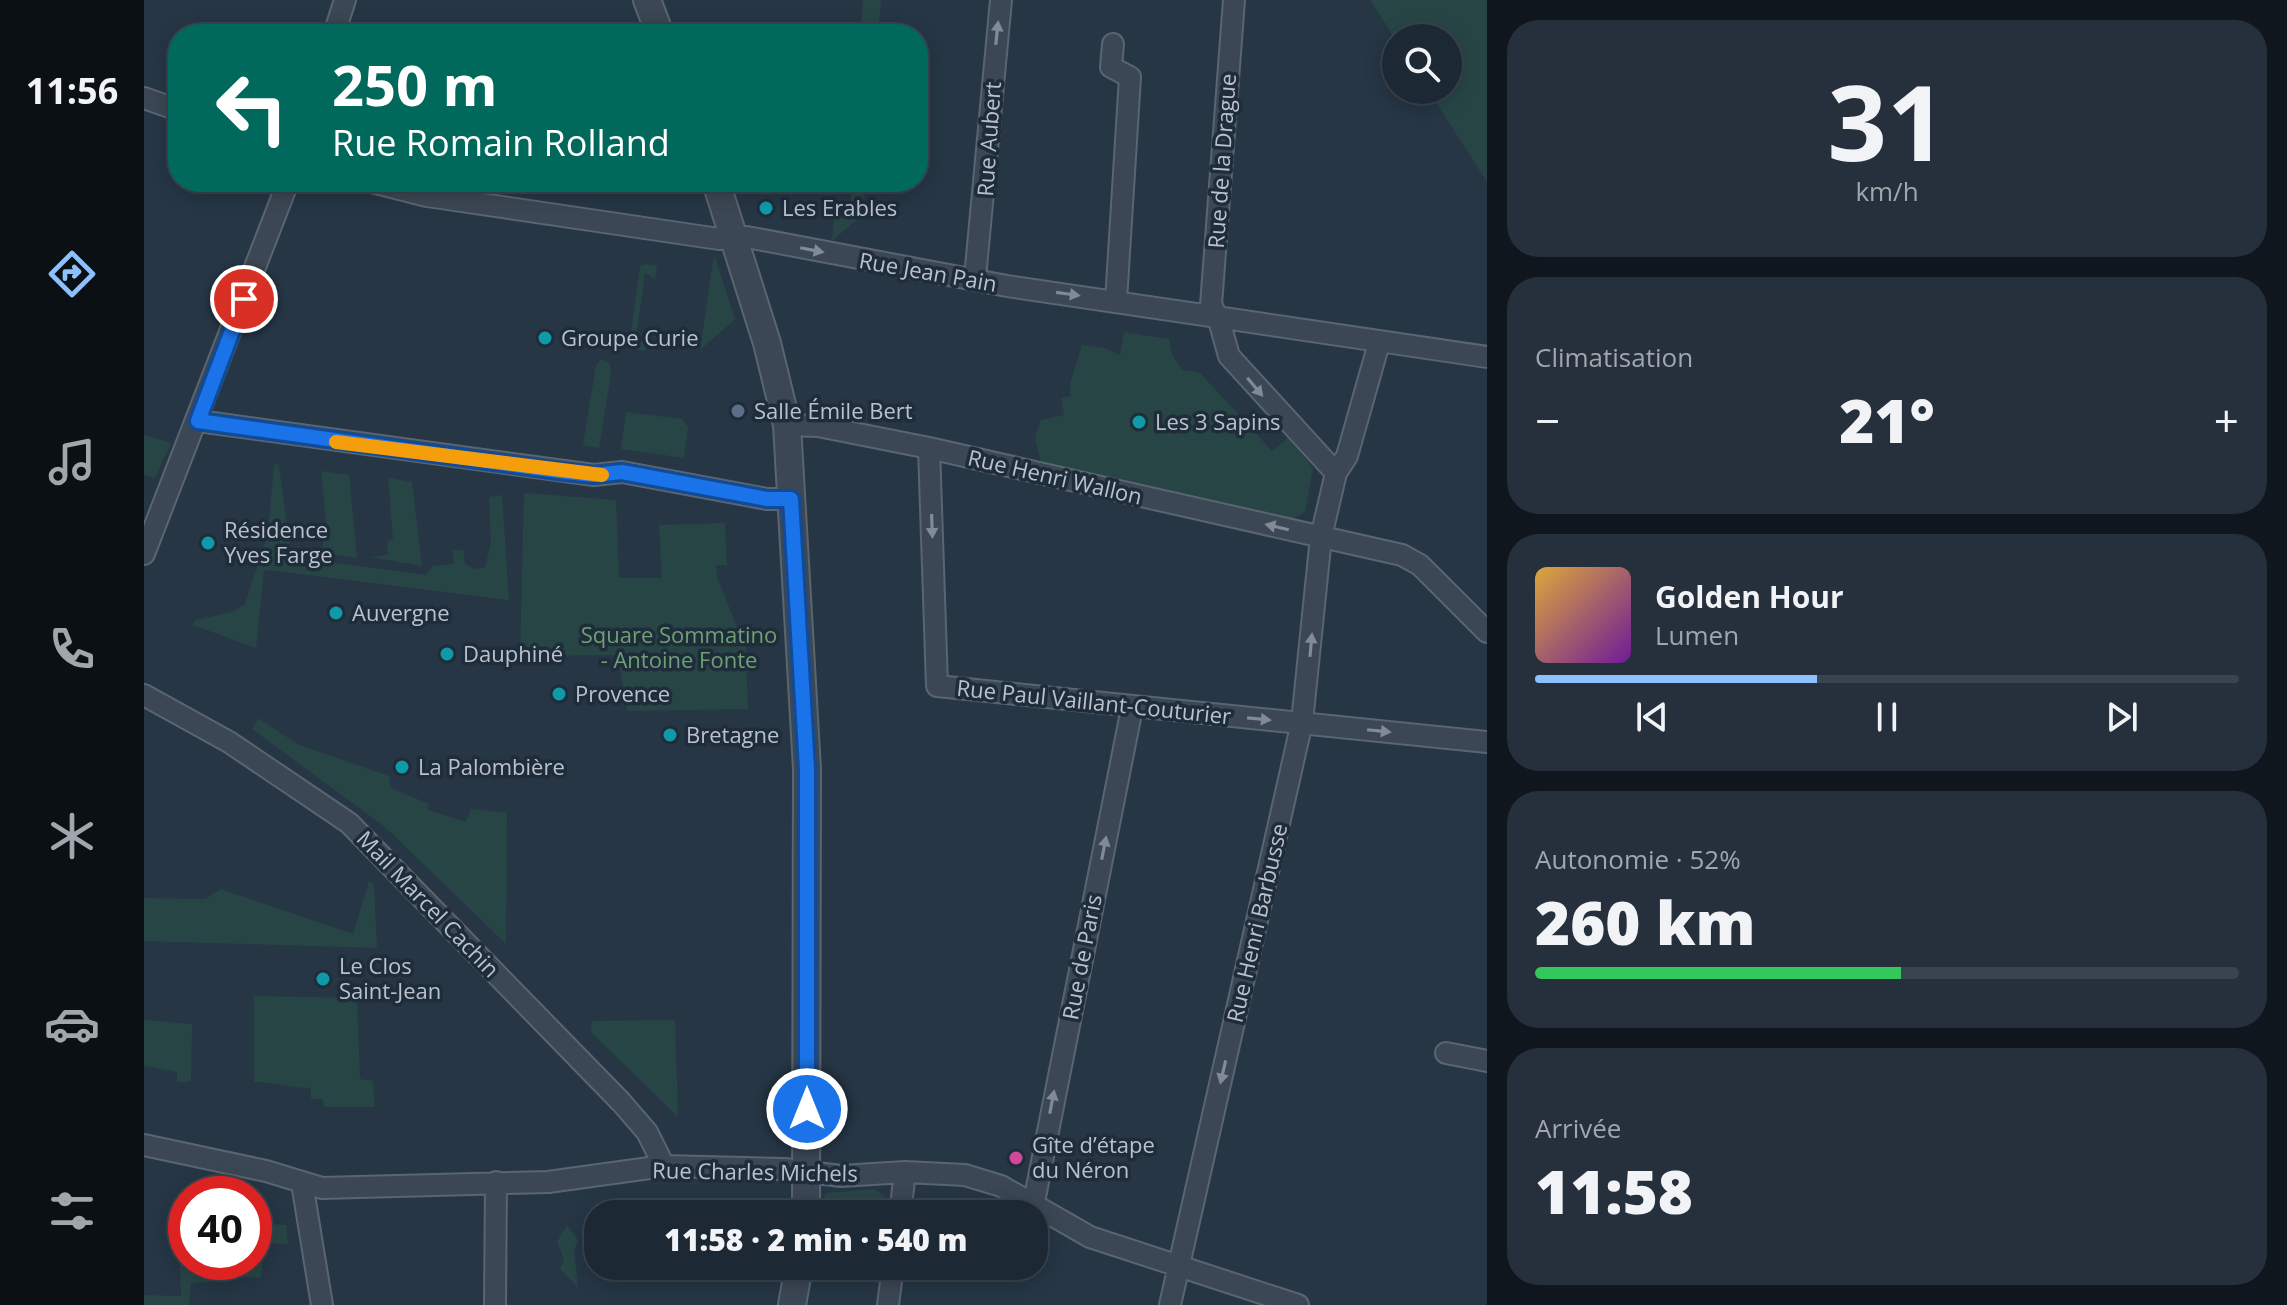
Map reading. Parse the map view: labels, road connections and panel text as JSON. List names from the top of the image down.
{
  "streets": {
    "street": [
      "Rue Aubert",
      "Rue de la Drague",
      "Rue Jean Pain",
      "Rue Henri Wallon",
      "Rue Paul Vaillant-Couturier",
      "Mail Marcel Cachin",
      "Rue Henri Barbusse",
      "Rue de Paris",
      "Rue Charles Michels"
    ]
  },
  "crossings": [
    ["Rue Aubert", "Rue Jean Pain"],
    ["Rue de la Drague", "Rue Jean Pain"],
    ["Rue de la Drague", "Rue Henri Barbusse"],
    ["Rue Henri Wallon", "Rue Paul Vaillant-Couturier"],
    ["Rue Henri Wallon", "Rue Henri Barbusse"],
    ["Rue Paul Vaillant-Couturier", "Rue Henri Barbusse"],
    ["Rue Paul Vaillant-Couturier", "Rue de Paris"],
    ["Mail Marcel Cachin", "Rue Charles Michels"],
    ["Rue Henri Barbusse", "Rue Charles Michels"]
  ],
  "one_way": [
    "Rue de la Drague",
    "Rue Jean Pain",
    "Rue Henri Wallon",
    "Rue de Paris"
  ],
  "parks": ["Square Sommatino - Antoine Fonte"],
  "places": [
    "Les Erables",
    "Groupe Curie",
    "Salle Émile Bert",
    "Les 3 Sapins",
    "Résidence Yves Farge",
    "Auvergne",
    "Dauphiné",
    "Provence",
    "Bretagne",
    "La Palombière",
    "Le Clos Saint-Jean",
    "Gîte d’étape du Néron"
  ],
  "page": {
    "tabs": "11:56",
    "tile": [
      ["31", "km/h"],
      "Climatisation",
      ["Autonomie · 52%", "260 km"],
      ["Arrivée", "11:58"]
    ],
    "turn": ["250 m", "Rue Romain Rolland"],
    "heat": ["−", "21°", "+"],
    "song": ["Golden Hour", "Lumen"],
    "limit": "40",
    "trip": "11:58 · 2 min · 540 m"
  }
}
